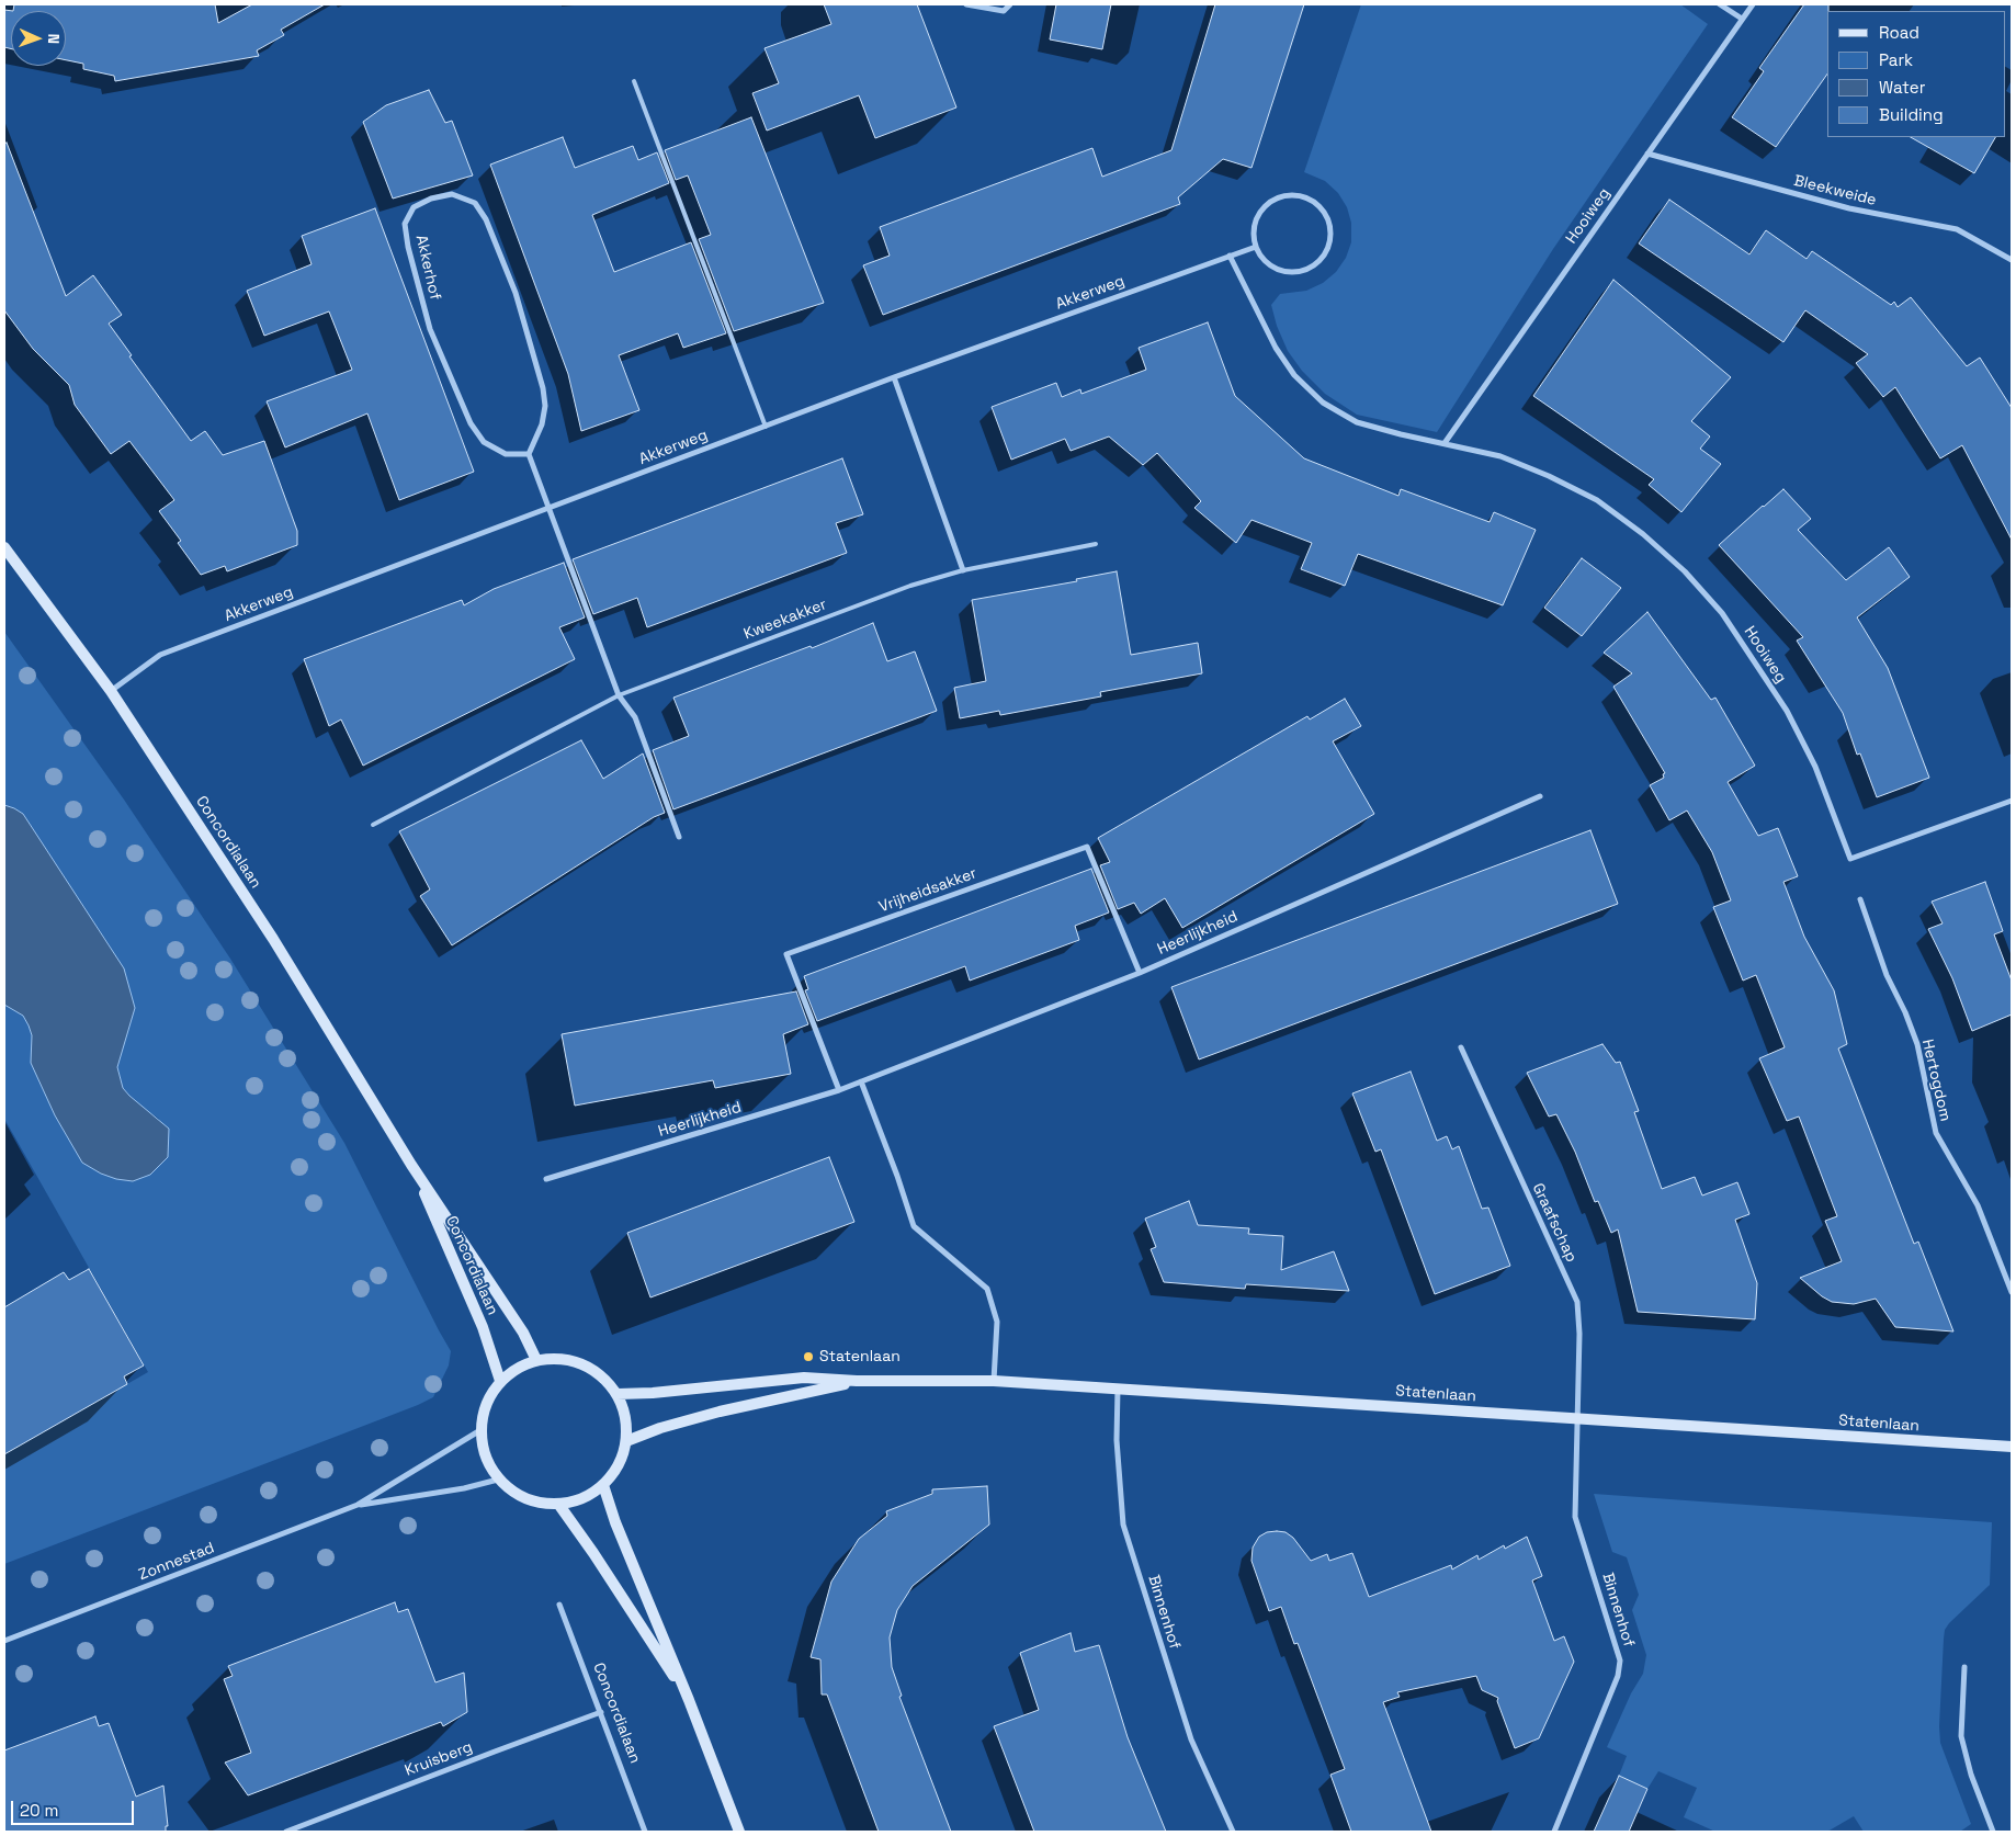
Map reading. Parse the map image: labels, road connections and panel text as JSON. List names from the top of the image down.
{
  "streets": {
    "main road": ["Concordialaan", "Statenlaan"],
    "street": [
      "Bleekweide",
      "Hooiweg",
      "Akkerhof",
      "Akkerweg",
      "Vrijheidsakker",
      "Heerlijkheid",
      "Hertogdom",
      "Graafschap",
      "Zonnestad",
      "Binnenhof",
      "Kruisberg"
    ],
    "lane": ["Kweekakker"]
  },
  "crossings": [
    ["Bleekweide", "Hooiweg"],
    ["Hooiweg", "Akkerweg"],
    ["Akkerweg", "Concordialaan"],
    ["Concordialaan", "Statenlaan"],
    ["Concordialaan", "Zonnestad"],
    ["Concordialaan", "Kruisberg"],
    ["Vrijheidsakker", "Heerlijkheid"],
    ["Graafschap", "Statenlaan"],
    ["Graafschap", "Binnenhof"],
    ["Statenlaan", "Zonnestad"],
    ["Statenlaan", "Binnenhof"]
  ],
  "places": ["Statenlaan"],
  "legend": [
    "Road",
    "Park",
    "Water",
    "Building"
  ],
  "scale_bar": "20 m",
  "north": "right"
}
